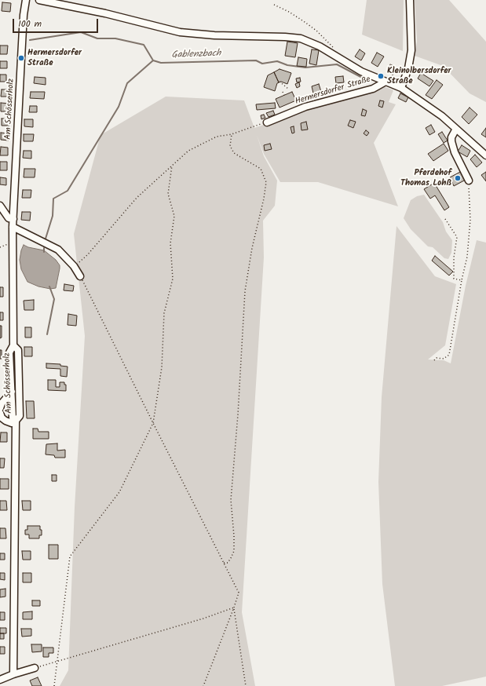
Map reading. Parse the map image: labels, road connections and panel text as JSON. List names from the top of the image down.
{
  "streets": {
    "street": ["Hermersdorfer Straße", "Am Schösserholz"]
  },
  "water": ["Gablenzbach"],
  "places": ["Hermersdorfer Straße", "Kleinolbersdorfer Straße", "Pferdehof Thomas Lohß"],
  "scale_bar": "100 m"
}
